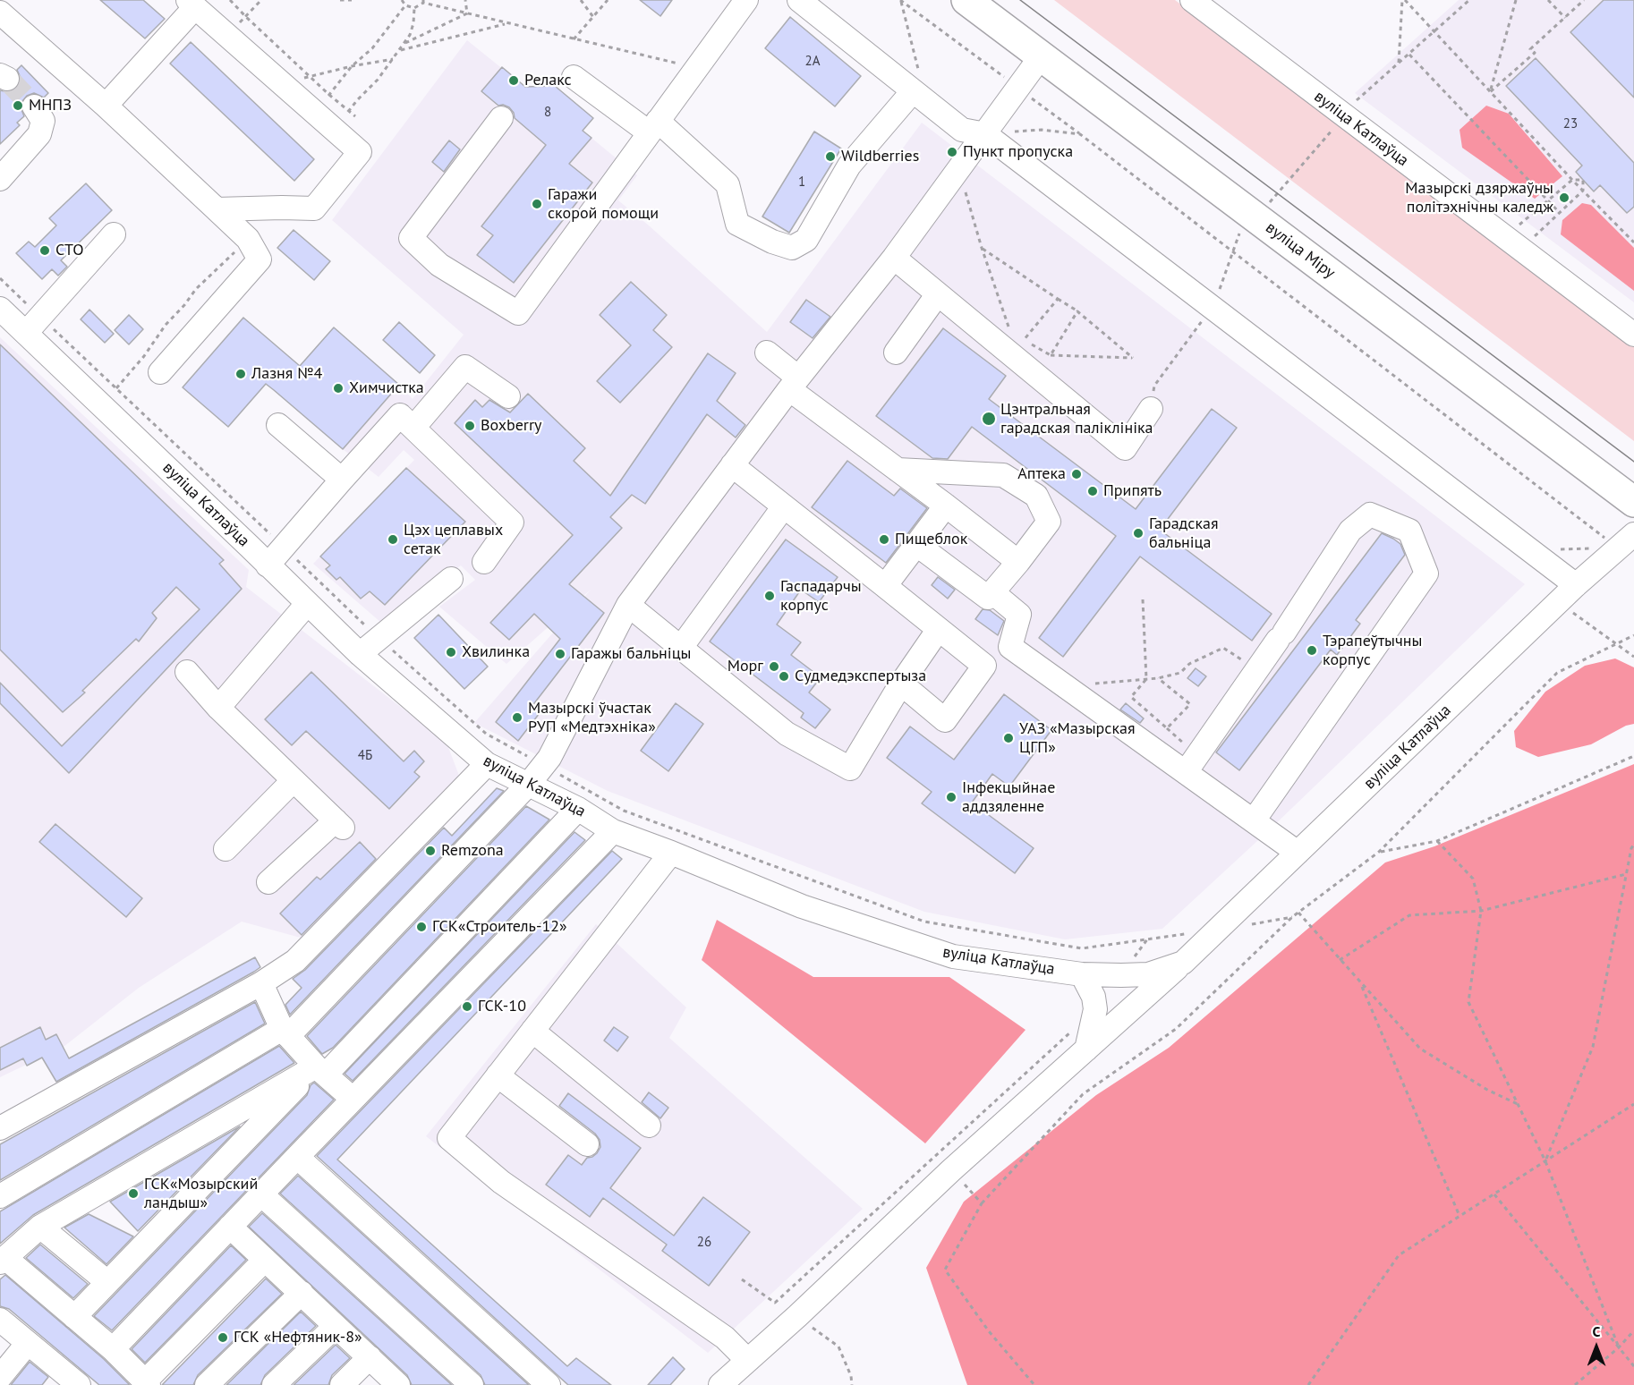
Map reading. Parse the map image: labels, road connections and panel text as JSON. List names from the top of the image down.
{
  "streets": {
    "main road": ["вуліца Міру"],
    "street": ["вуліца Катлаўца"]
  },
  "places": [
    "Релакс",
    "МНПЗ",
    "Пункт пропуска",
    "Wildberries",
    "Мазырскі дзяржаўны політэхнічны каледж",
    "Гаражи скорой помощи",
    "СТО",
    "Лазня №4",
    "Химчистка",
    "Цэнтральная гарадская паліклініка",
    "Boxberry",
    "Аптека",
    "Припять",
    "Гарадская бальніца",
    "Цэх цеплавых сетак",
    "Пищеблок",
    "Гаспадарчы корпус",
    "Тэрапеўтычны корпус",
    "Хвилинка",
    "Гаражы бальніцы",
    "Морг",
    "Судмедэкспертыза",
    "Мазырскі ўчастак РУП «Медтэхніка»",
    "УАЗ «Мазырская ЦГП»",
    "Інфекцыйнае аддзяленне",
    "Remzona",
    "ГСК«Строитель-12»",
    "ГСК-10",
    "ГСК«Мозырский ландыш»",
    "ГСК «Нефтяник-8»"
  ],
  "house_numbers": [
    "2А",
    "8",
    "23",
    "1",
    "4Б",
    "26"
  ],
  "north": "top"
}
